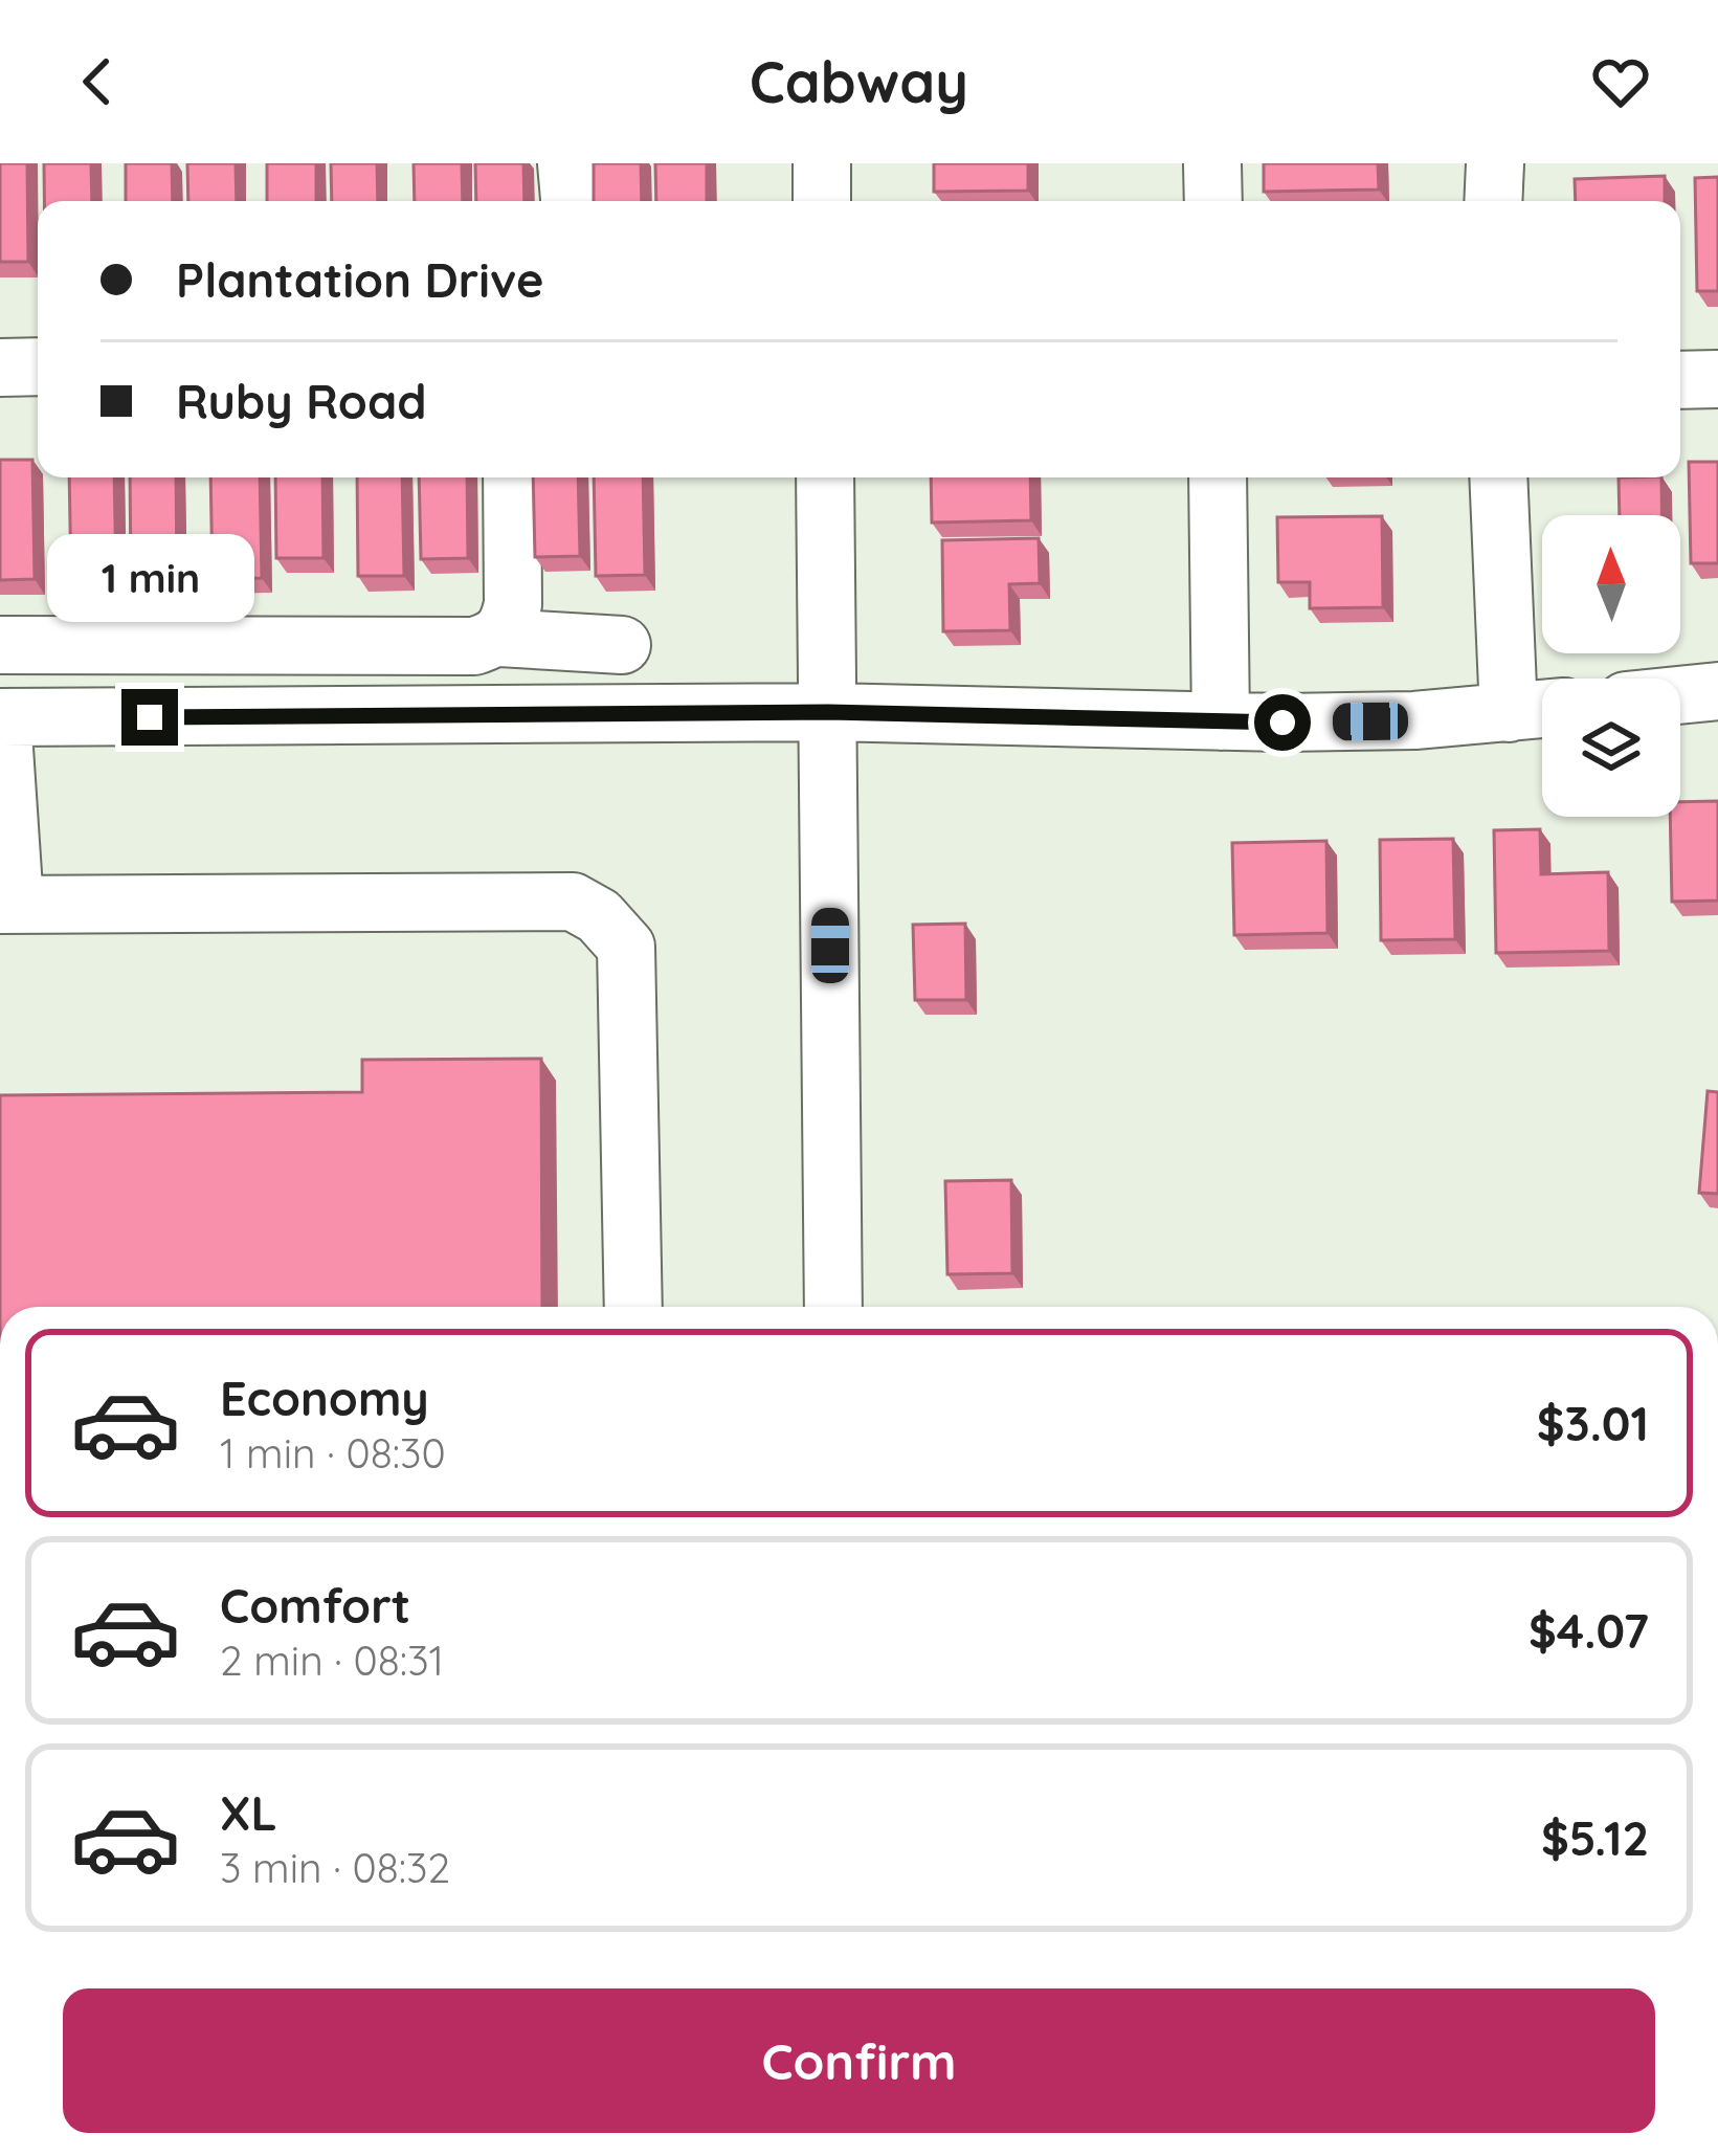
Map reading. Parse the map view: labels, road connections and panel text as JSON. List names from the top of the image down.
{
  "north": "top",
  "page": {
    "header": "Cabway",
    "banner": ["Plantation Drive", "Ruby Road"],
    "bubble": "1 min",
    "list": [
      {
        "name": "Economy",
        "note": "1 min · 08:30",
        "value": "$3.01"
      },
      {
        "name": "Comfort",
        "note": "2 min · 08:31",
        "value": "$4.07"
      },
      {
        "name": "XL",
        "note": "3 min · 08:32",
        "value": "$5.12"
      }
    ],
    "buttons": "Confirm"
  }
}
